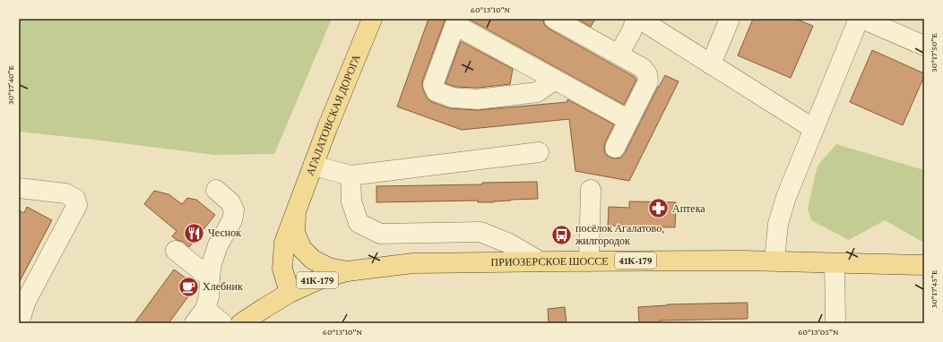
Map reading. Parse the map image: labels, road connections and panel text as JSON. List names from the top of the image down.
{
  "streets": {
    "main road": ["АГАЛАТОВСКАЯ ДОРОГА", "41К-179", "ПРИОЗЕРСКОЕ ШОССЕ"]
  },
  "crossings": [
    ["АГАЛАТОВСКАЯ ДОРОГА", "41К-179"],
    ["41К-179", "ПРИОЗЕРСКОЕ ШОССЕ"]
  ],
  "places": {
    "pharmacy": ["Аптека"],
    "restaurant": ["Чеснок"],
    "bus stop": ["посёлок Агалатово, жилгородок"],
    "cafe": ["Хлебник"]
  },
  "coordinates": [
    "60°13'10\"N",
    "30°17'50\"E",
    "30°17'40\"E",
    "30°17'45\"E",
    "60°13'05\"N"
  ]
}
